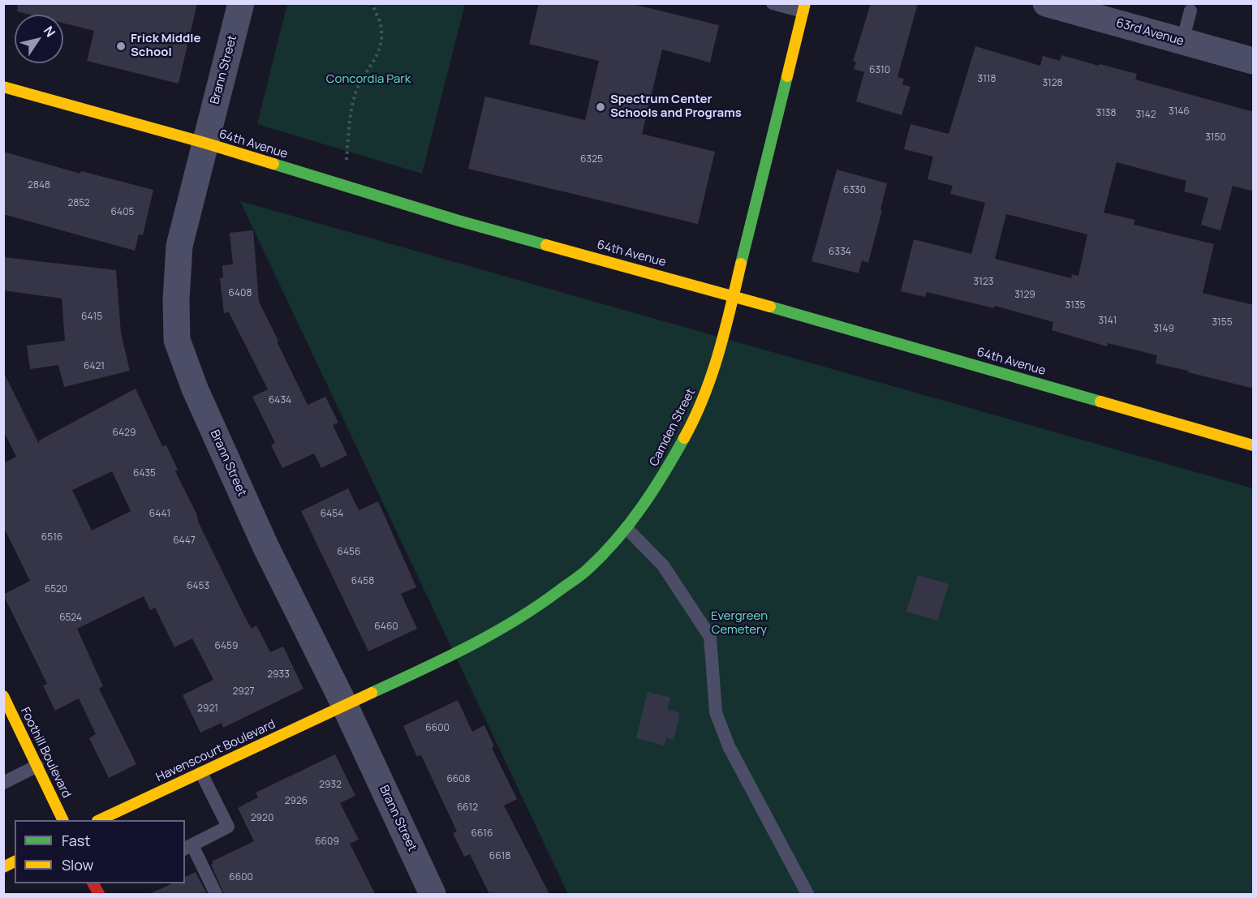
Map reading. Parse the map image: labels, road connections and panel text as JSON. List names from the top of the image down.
{
  "streets": {
    "street": [
      "63rd Avenue",
      "Brann Street",
      "64th Avenue",
      "Camden Street",
      "Havenscourt Boulevard",
      "Foothill Boulevard"
    ]
  },
  "crossings": [
    ["Brann Street", "64th Avenue"],
    ["Brann Street", "Camden Street"],
    ["Brann Street", "Havenscourt Boulevard"],
    ["64th Avenue", "Camden Street"],
    ["Camden Street", "Havenscourt Boulevard"]
  ],
  "parks": ["Concordia Park", "Evergreen Cemetery"],
  "places": ["Frick Middle School", "Spectrum Center Schools and Programs"],
  "house_numbers": [
    "6310",
    "3118",
    "3128",
    "3146",
    "3138",
    "3142",
    "3150",
    "6325",
    "2848",
    "6330",
    "2852",
    "6405",
    "6334",
    "3123",
    "6408",
    "3129",
    "3135",
    "6415",
    "3141",
    "3155",
    "3149",
    "6421",
    "6434",
    "6429",
    "6435",
    "6441",
    "6454",
    "6516",
    "6447",
    "6456",
    "6458",
    "6453",
    "6520",
    "6524",
    "6460",
    "6459",
    "2933",
    "2927",
    "2921",
    "6600",
    "6608",
    "2932",
    "2926",
    "6612",
    "2920",
    "6616",
    "6609",
    "6618",
    "6600"
  ],
  "legend": ["Fast", "Slow"],
  "north": "top right"
}
